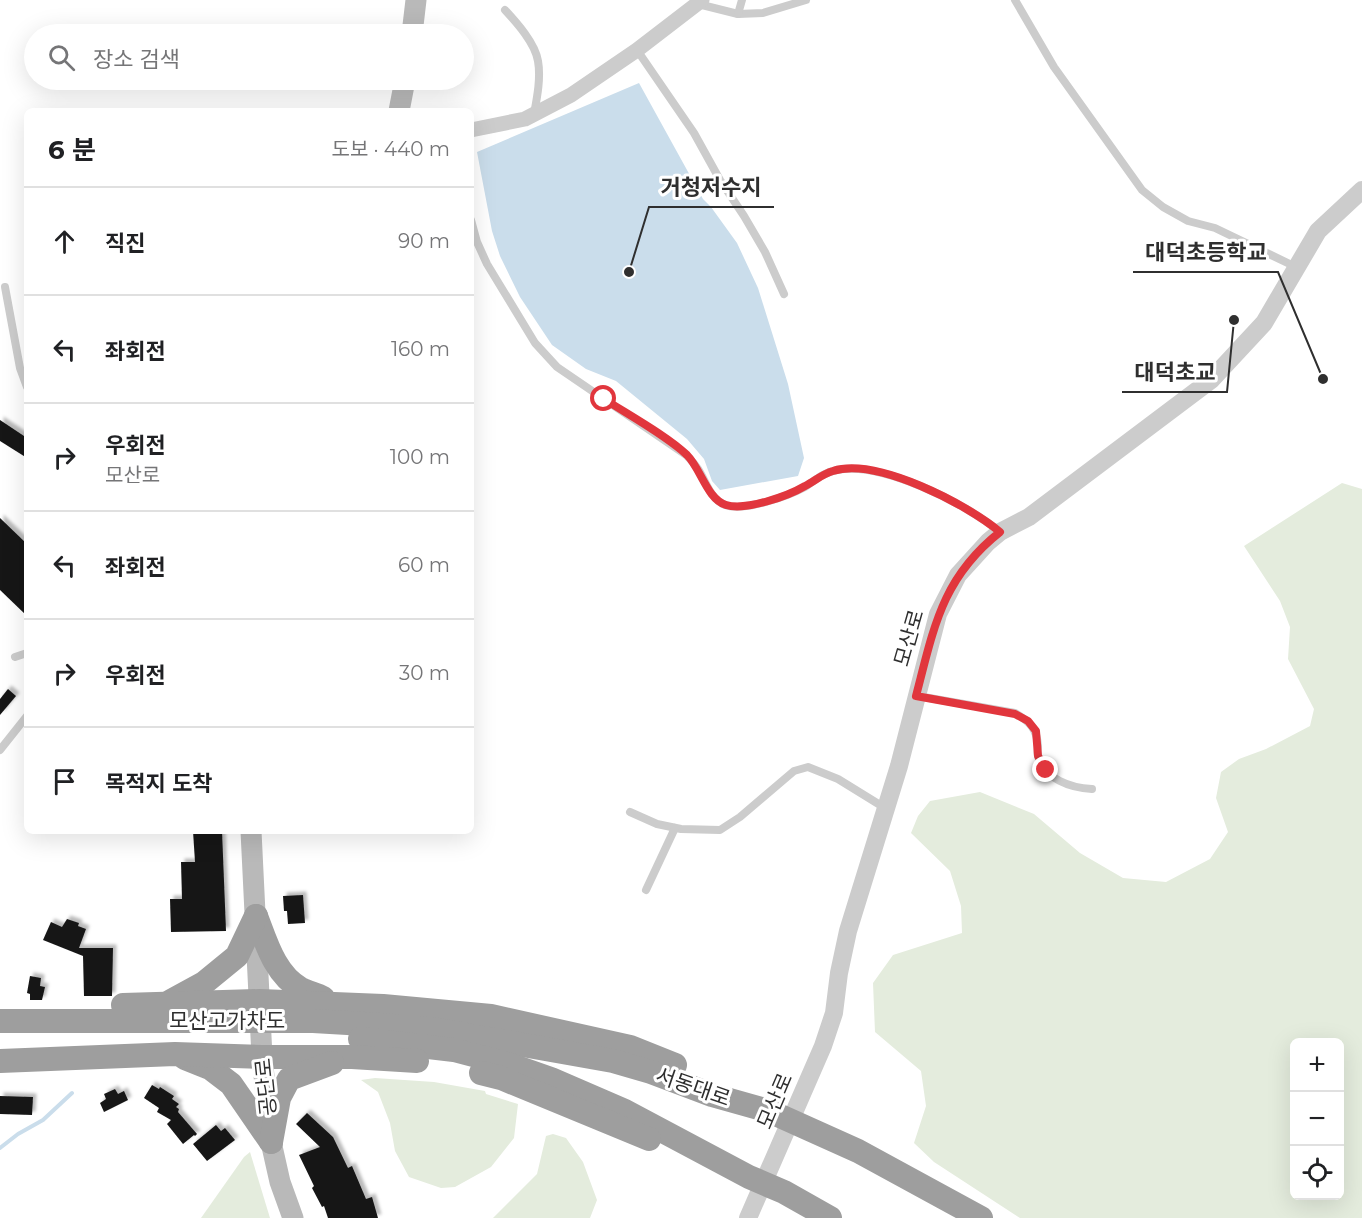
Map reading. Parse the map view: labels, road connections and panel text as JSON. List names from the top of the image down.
{
  "streets": {
    "highway": ["모산고가차도", "서동대로"],
    "main road": ["공단로"],
    "street": ["모산로"]
  },
  "crossings": [
    ["모산고가차도", "서동대로"]
  ],
  "places": ["거청저수지", "대덕초교", "대덕초등학교"],
  "page": {
    "search": "장소 검색",
    "heading": ["6 분", "도보 · 440 m"],
    "list": [
      ["직진", "90 m"],
      ["좌회전", "160 m"],
      ["우회전", "모산로", "100 m"],
      ["좌회전", "60 m"],
      ["우회전", "30 m"],
      "목적지 도착"
    ],
    "map_buttons": ["+", "−"]
  }
}
